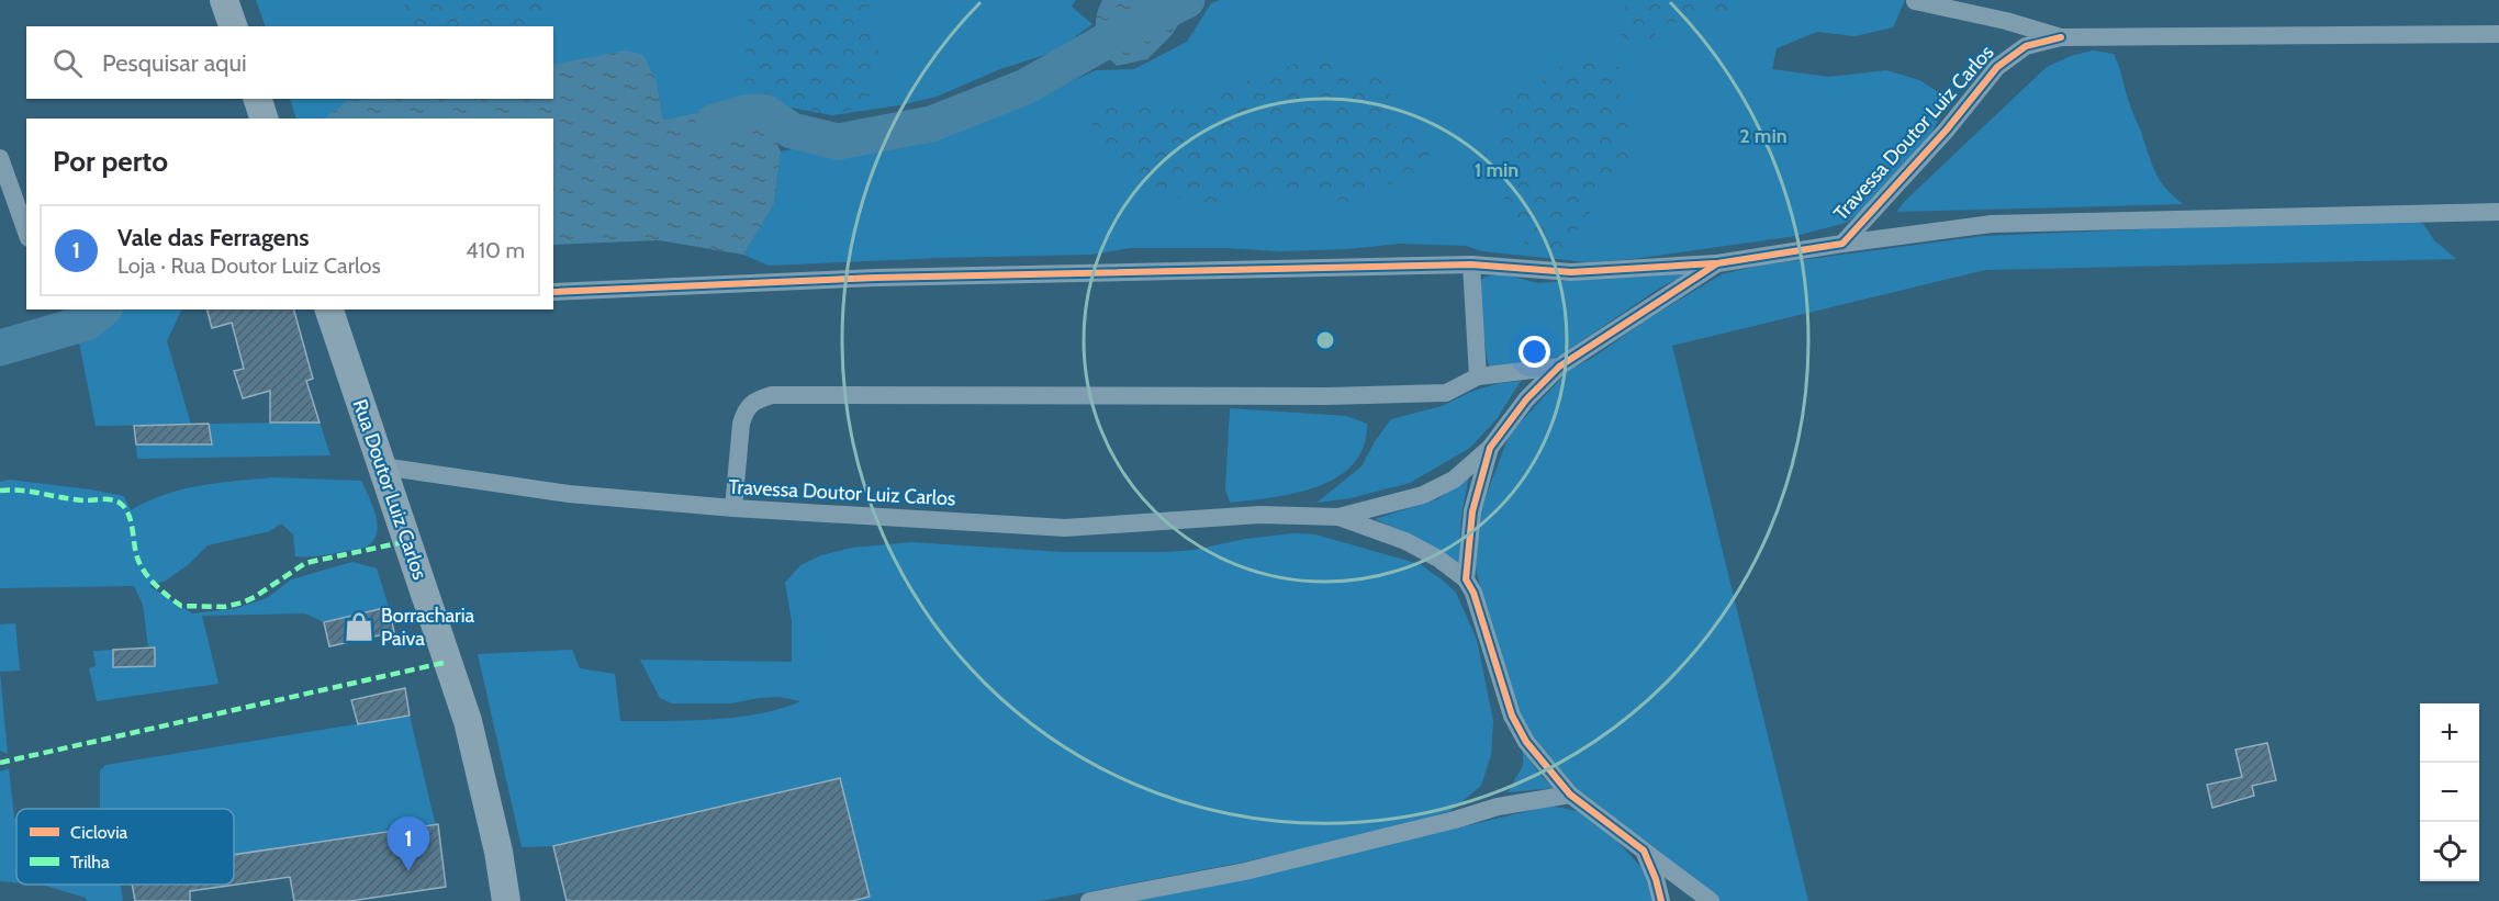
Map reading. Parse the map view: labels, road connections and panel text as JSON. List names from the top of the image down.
{
  "streets": {
    "main road": ["Rua Doutor Luiz Carlos"],
    "street": ["Travessa Doutor Luiz Carlos"]
  },
  "crossings": [
    ["Travessa Doutor Luiz Carlos", "Rua Doutor Luiz Carlos"]
  ],
  "places": {
    "shop": ["Borracharia Paiva"]
  },
  "legend": ["Ciclovia", "Trilha"],
  "page": {
    "search": "Pesquisar aqui",
    "heading": "Por perto",
    "list": [
      {
        "mark": "1",
        "name": "Vale das Ferragens",
        "note": "Loja · Rua Doutor Luiz Carlos",
        "value": "410 m"
      }
    ],
    "map_buttons": ["+", "−"],
    "pins": "1"
  },
  "rings": ["2 min", "1 min"]
}
